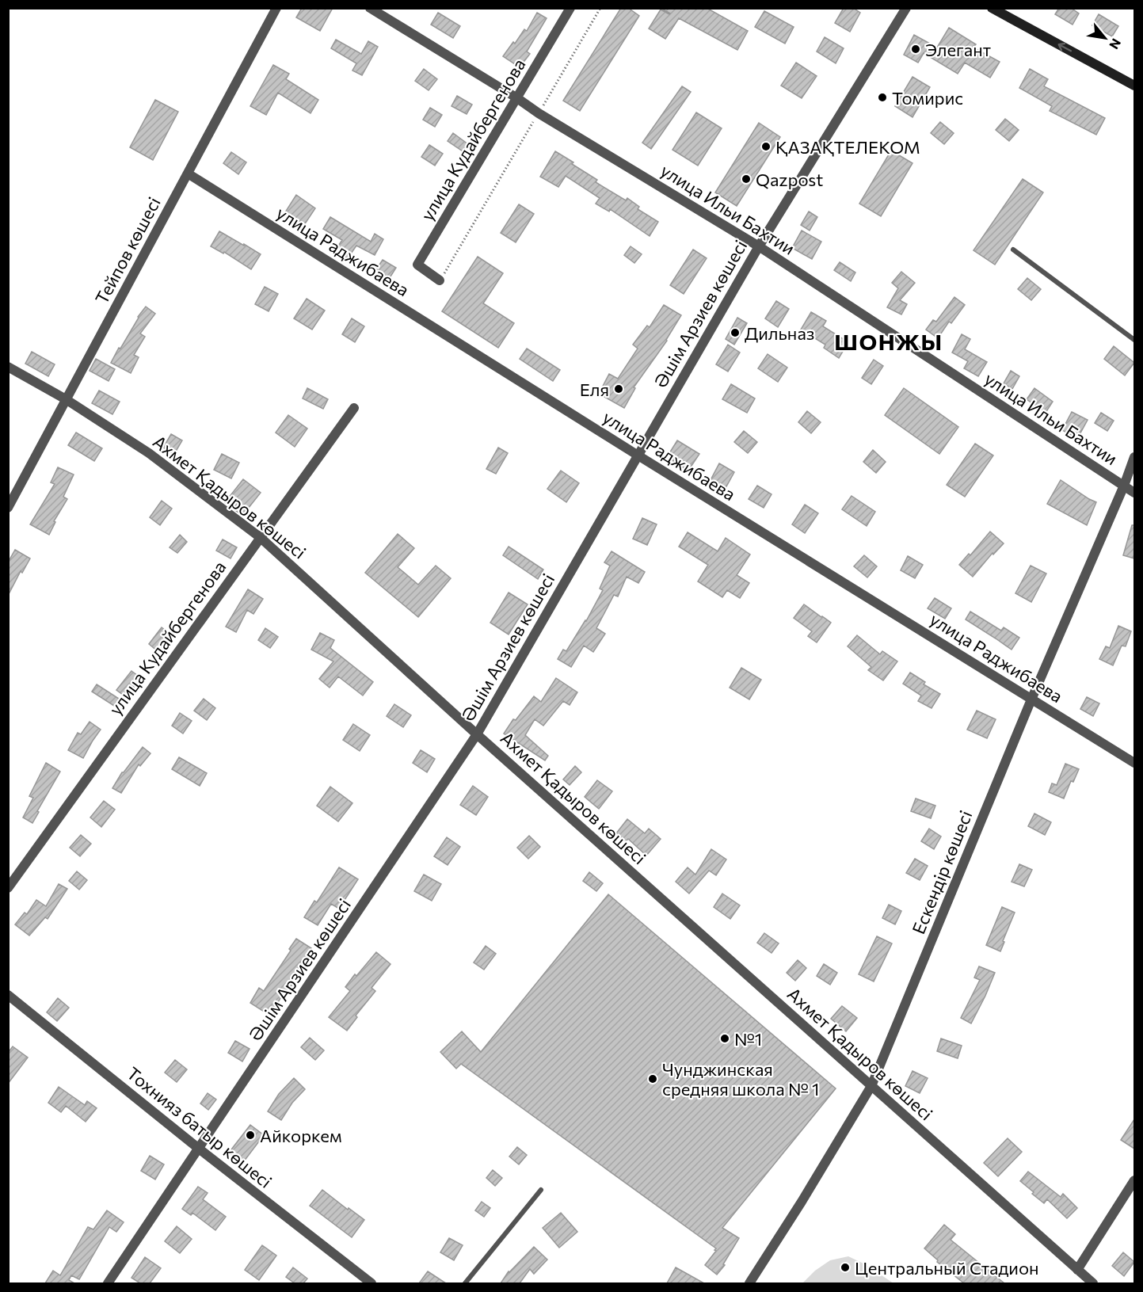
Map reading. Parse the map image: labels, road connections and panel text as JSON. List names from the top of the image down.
{
  "streets": {
    "street": [
      "улица Кудайбергенова",
      "улица Ильи Бахтии",
      "Тейпов көшесі",
      "улица Раджибаева",
      "Әшім Арзиев көшесі",
      "Ахмет Қадыров көшесі",
      "Ескендір көшесі",
      "Тохнияз батыр көшесі"
    ]
  },
  "crossings": [
    ["улица Кудайбергенова", "улица Ильи Бахтии"],
    ["улица Кудайбергенова", "Ахмет Қадыров көшесі"],
    ["улица Ильи Бахтии", "Әшім Арзиев көшесі"],
    ["улица Ильи Бахтии", "Ескендір көшесі"],
    ["Тейпов көшесі", "улица Раджибаева"],
    ["Тейпов көшесі", "Ахмет Қадыров көшесі"],
    ["улица Раджибаева", "Әшім Арзиев көшесі"],
    ["улица Раджибаева", "Ескендір көшесі"],
    ["Әшім Арзиев көшесі", "Ахмет Қадыров көшесі"],
    ["Әшім Арзиев көшесі", "Тохнияз батыр көшесі"],
    ["Ахмет Қадыров көшесі", "Ескендір көшесі"]
  ],
  "districts": ["ШОНЖЫ"],
  "places": [
    "Элегант",
    "Томирис",
    "ҚАЗАҚТЕЛЕКОМ",
    "Qazpost",
    "Дильназ",
    "Еля",
    "№1",
    "Чунджинская средняя школа № 1",
    "Айкоркем",
    "Центральный Стадион"
  ],
  "north": "bottom right"
}
